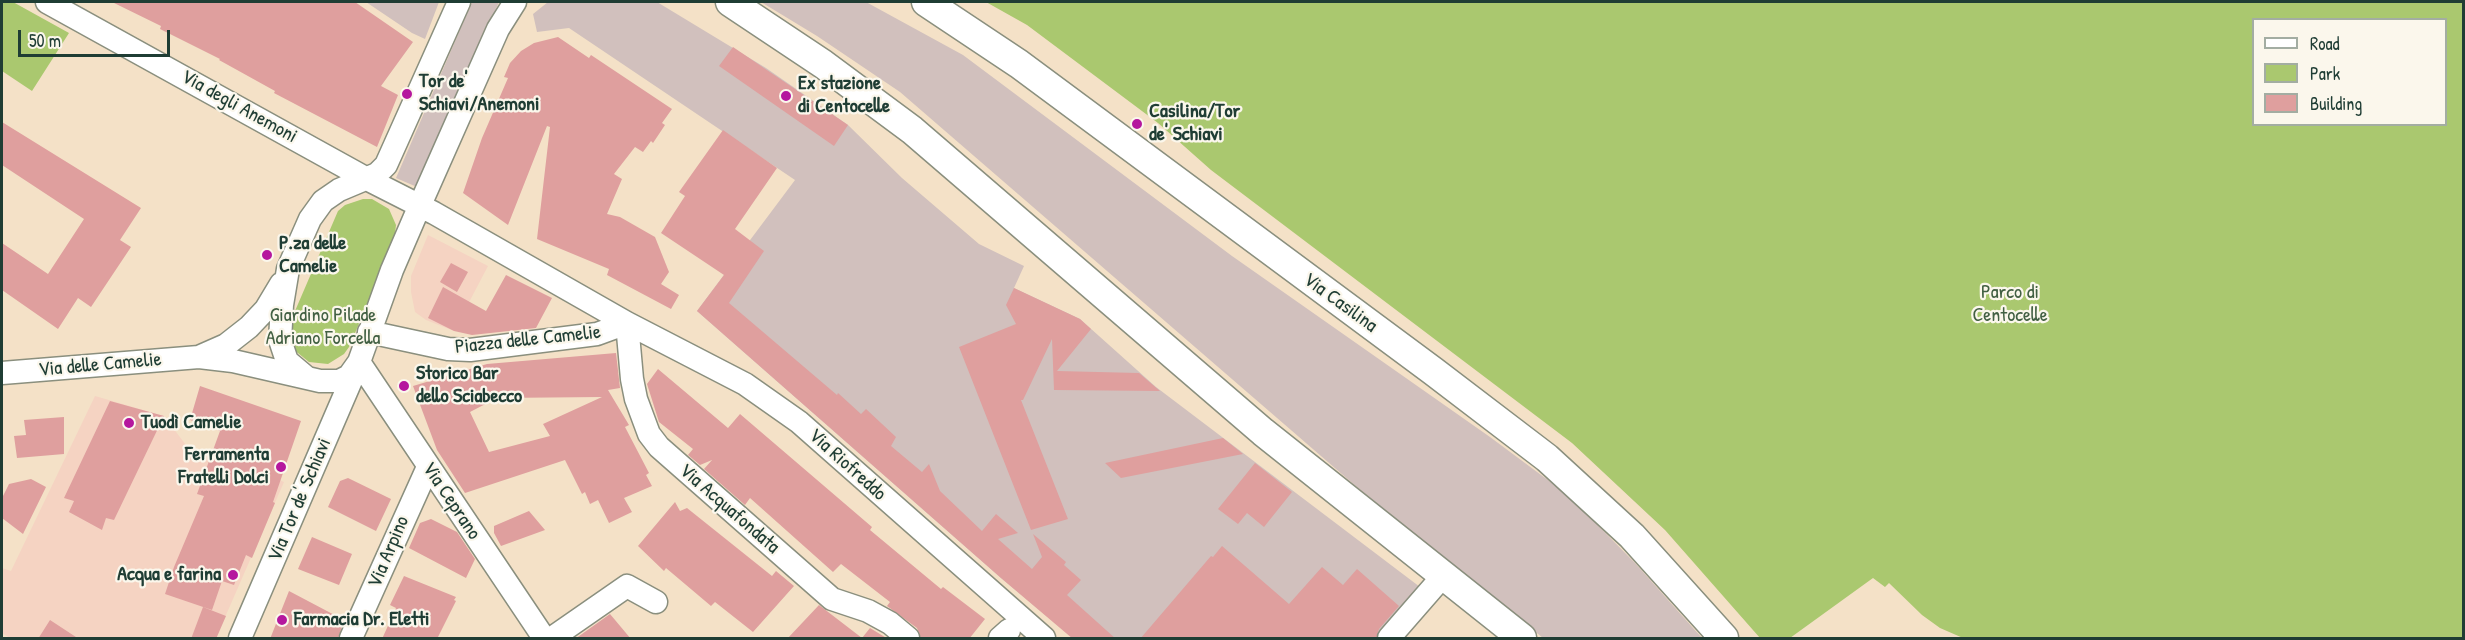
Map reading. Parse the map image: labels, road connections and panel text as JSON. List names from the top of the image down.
{
  "streets": {
    "main road": ["Via Casilina"],
    "street": [
      "Via degli Anemoni",
      "Piazza delle Camelie",
      "Via delle Camelie",
      "Via Riofreddo",
      "Via Tor de' Schiavi",
      "Via Ceprano",
      "Via Acquafondata",
      "Via Arpino"
    ]
  },
  "crossings": [
    ["Via degli Anemoni", "Piazza delle Camelie"],
    ["Piazza delle Camelie", "Via Riofreddo"],
    ["Piazza delle Camelie", "Via Acquafondata"],
    ["Via Riofreddo", "Via Acquafondata"],
    ["Via Tor de' Schiavi", "Via Ceprano"],
    ["Via Ceprano", "Via Arpino"]
  ],
  "parks": ["Parco di Centocelle", "Giardino Pilade Adriano Forcella"],
  "places": [
    "Tor de' Schiavi/Anemoni",
    "Ex stazione di Centocelle",
    "Casilina/Tor de' Schiavi",
    "P.za delle Camelie",
    "Storico Bar dello Sciabecco",
    "Tuodì Camelie",
    "Ferramenta Fratelli Dolci",
    "Acqua e farina",
    "Farmacia Dr. Eletti"
  ],
  "legend": ["Road", "Park", "Building"],
  "scale_bar": "50 m"
}
